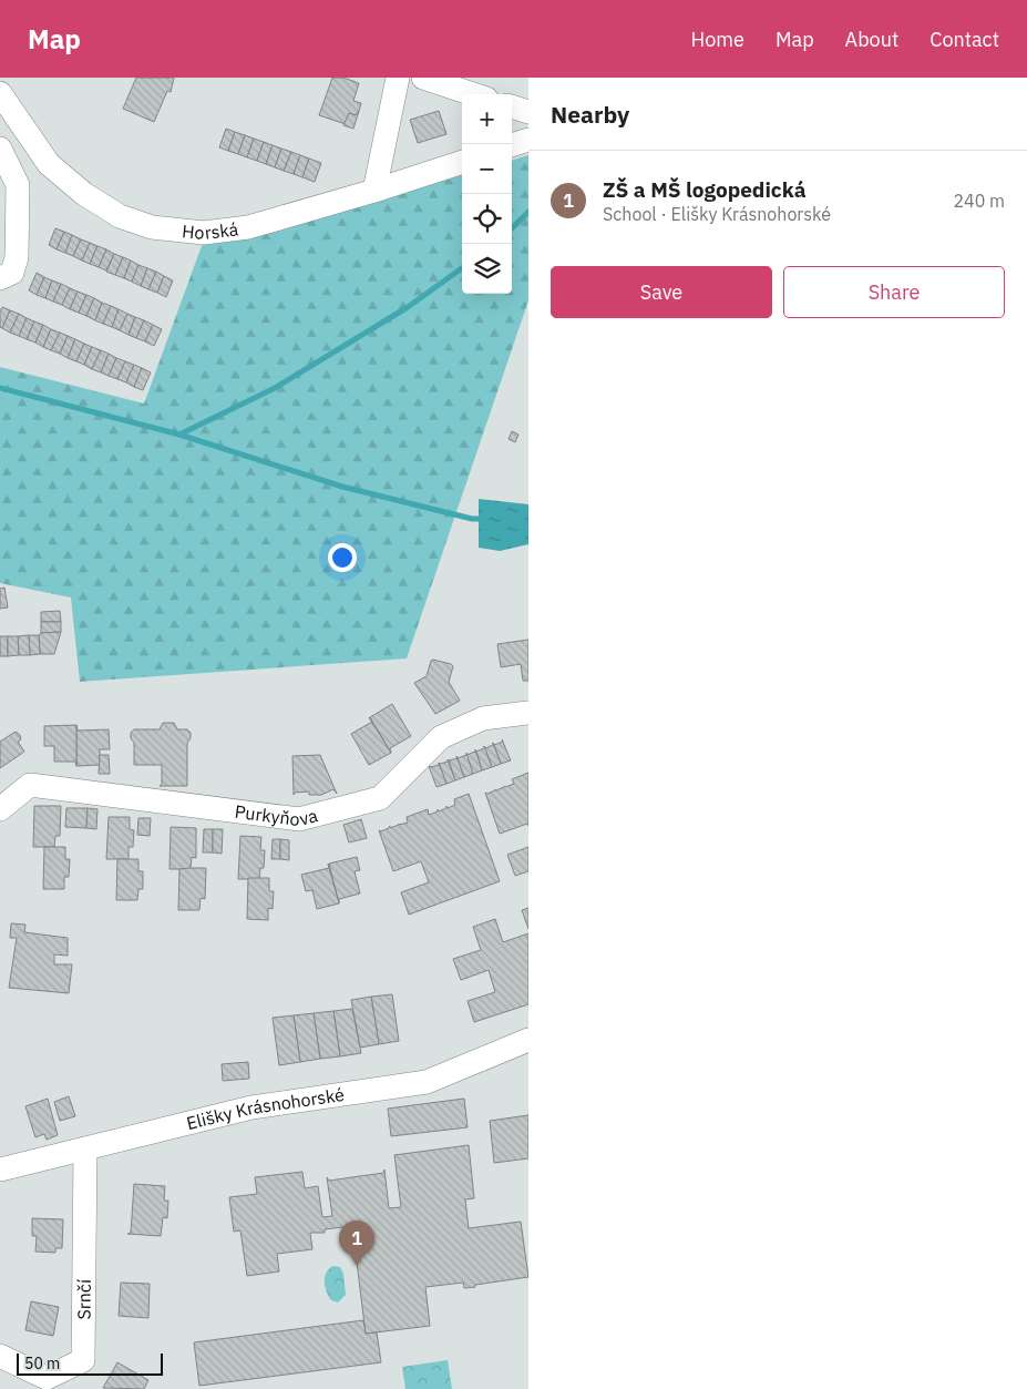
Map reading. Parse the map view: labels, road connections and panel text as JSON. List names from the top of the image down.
{
  "streets": {
    "street": [
      "Horská",
      "Purkyňova",
      "Elišky Krásnohorské",
      "Srnčí"
    ]
  },
  "crossings": [
    ["Elišky Krásnohorské", "Srnčí"]
  ],
  "scale_bar": "50 m",
  "page": {
    "header": "Map",
    "nav": [
      "Home",
      "Map",
      "About",
      "Contact"
    ],
    "heading": "Nearby",
    "map_buttons": ["+", "−"],
    "list": [
      {
        "mark": "1",
        "name": "ZŠ a MŠ logopedická",
        "note": "School · Elišky Krásnohorské",
        "value": "240 m"
      }
    ],
    "buttons": ["Save", "Share"],
    "pins": "1",
    "scale": "50 m"
  }
}
